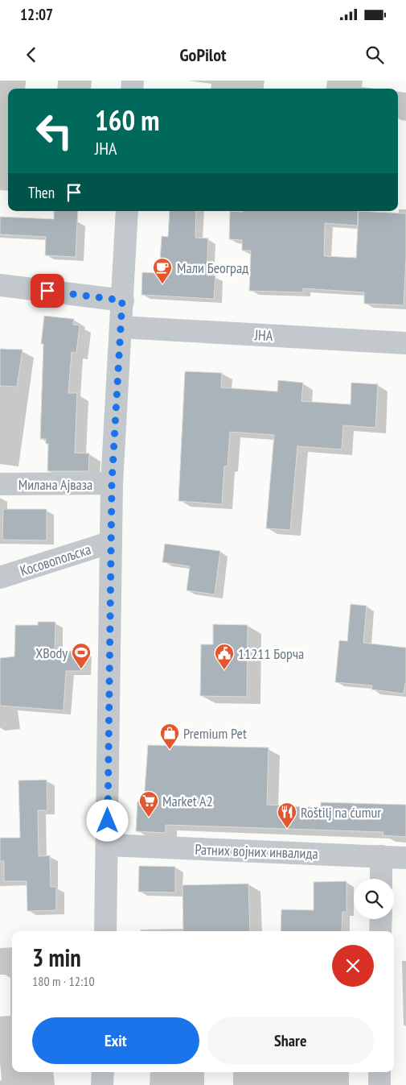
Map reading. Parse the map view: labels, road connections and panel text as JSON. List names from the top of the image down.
{
  "streets": {
    "street": [
      "ЈНА",
      "Милана Ајваза",
      "Косовопољска",
      "Ратних војних инвалида"
    ]
  },
  "places": {
    "cafe": ["Мали Београд"],
    "sports": ["XBody"],
    "public building": ["11211 Борча"],
    "shop": ["Premium Pet"],
    "supermarket": ["Market A2"],
    "restaurant": ["Roštilj na ćumur"]
  },
  "page": {
    "status": "12:07",
    "header": "GoPilot",
    "turn": ["160 m", "ЈНА"],
    "then": "Then",
    "heading": ["3 min", "180 m · 12:10"],
    "buttons": ["Exit", "Share"]
  }
}
